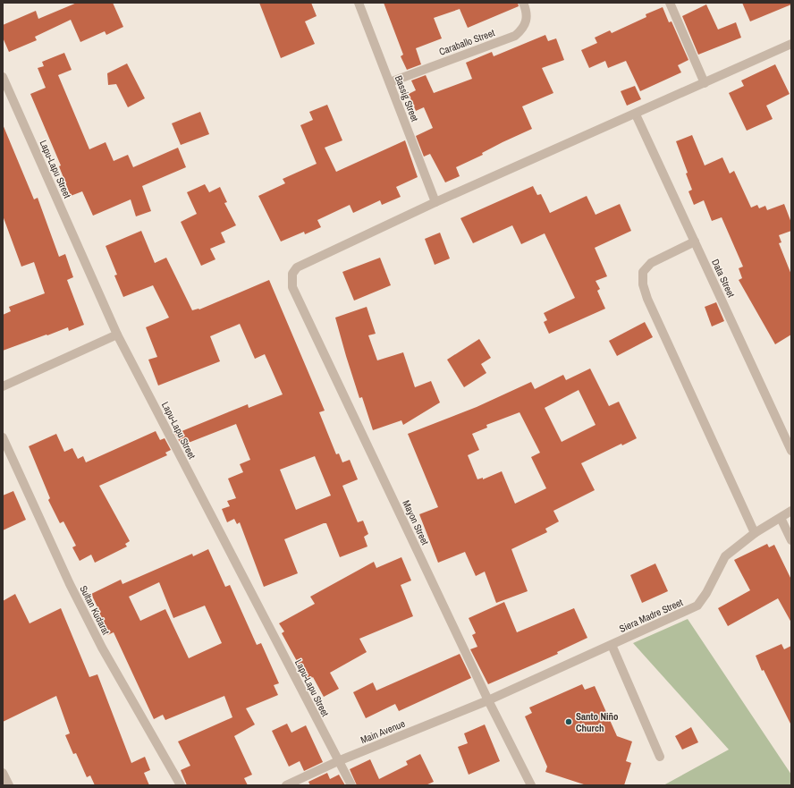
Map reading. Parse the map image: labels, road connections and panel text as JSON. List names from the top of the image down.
{
  "streets": {
    "street": [
      "Caraballo Street",
      "Bassig Street",
      "Lapu-Lapu Street",
      "Data Street",
      "Mayon Street",
      "Sultan Kudarat",
      "Siera Madre Street",
      "Main Avenue"
    ]
  },
  "crossings": [
    ["Caraballo Street", "Bassig Street"],
    ["Bassig Street", "Mayon Street"],
    ["Lapu-Lapu Street", "Main Avenue"],
    ["Mayon Street", "Siera Madre Street"],
    ["Mayon Street", "Main Avenue"],
    ["Siera Madre Street", "Main Avenue"]
  ],
  "places": ["Santo Niño Church"]
}
